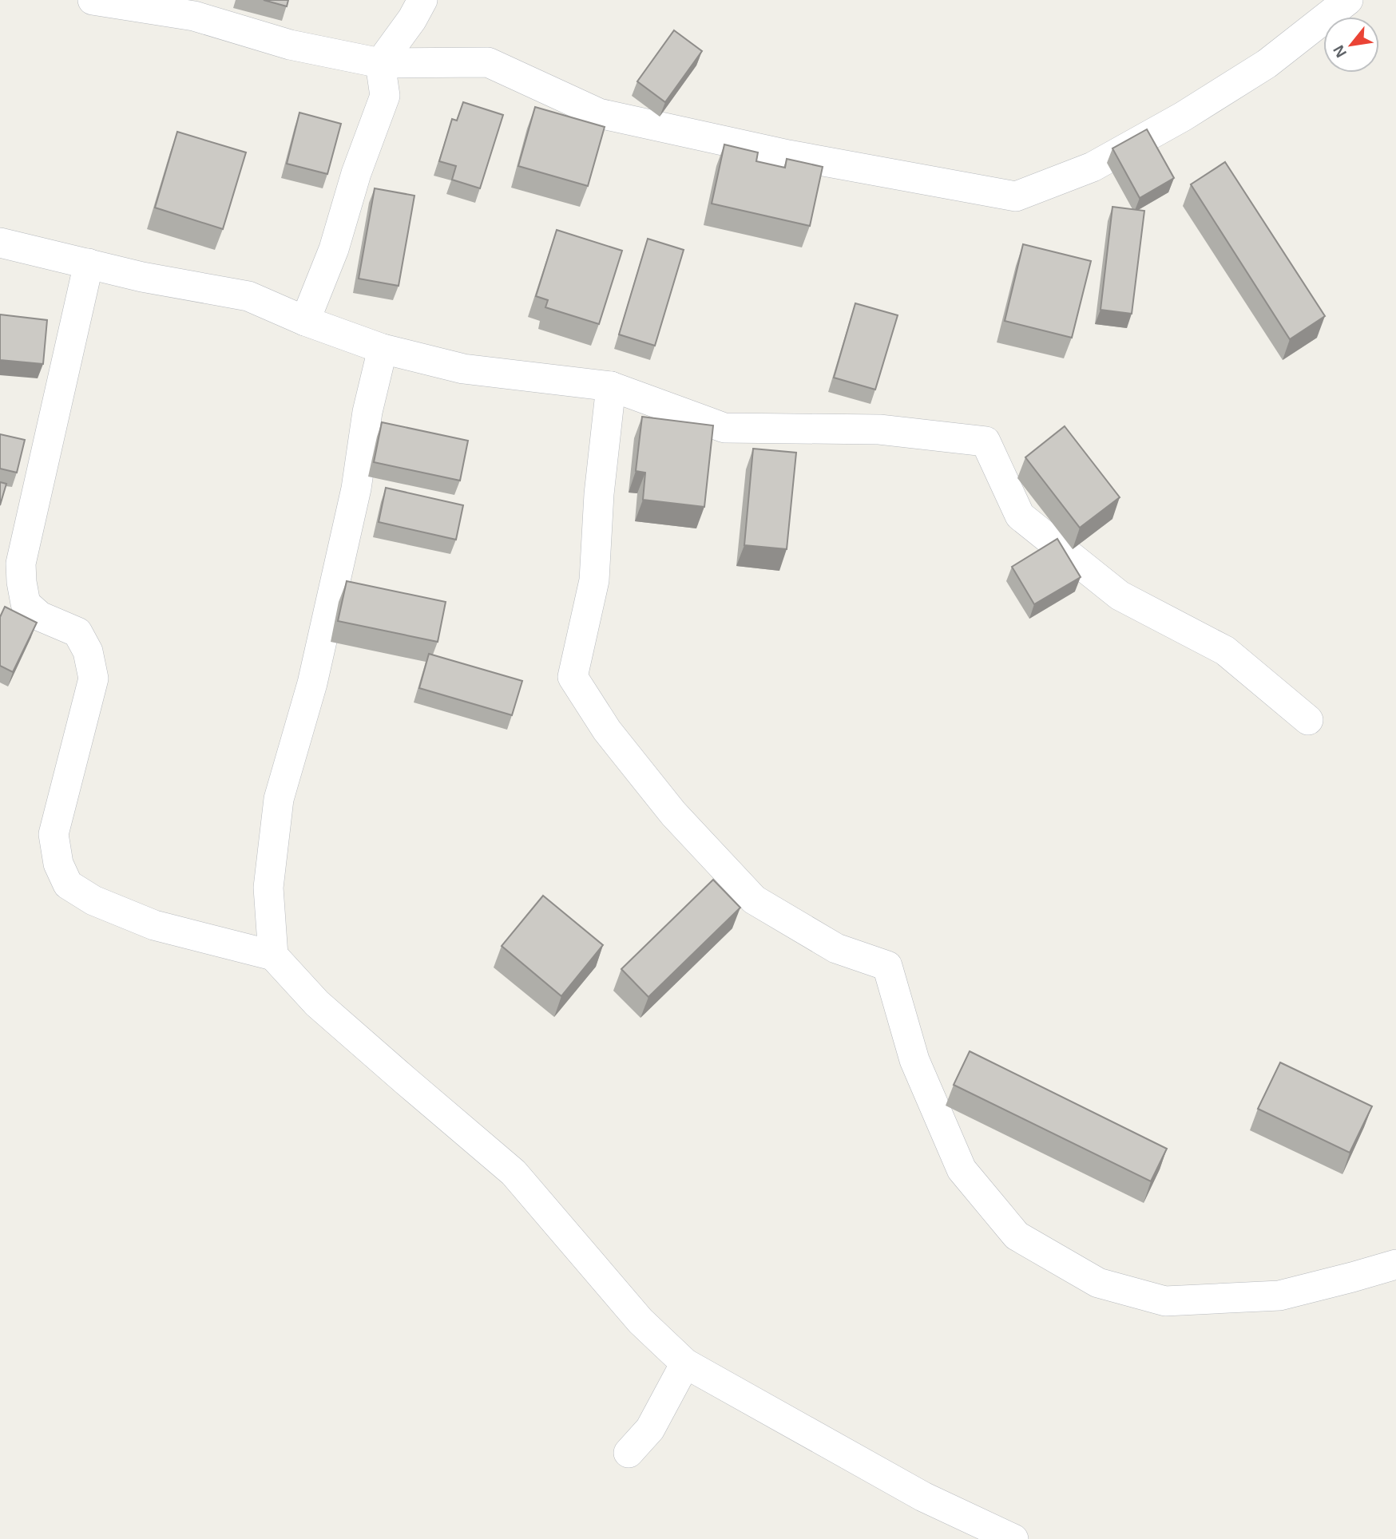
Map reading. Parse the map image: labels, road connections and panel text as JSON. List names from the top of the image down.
{
  "north": "bottom left"
}
